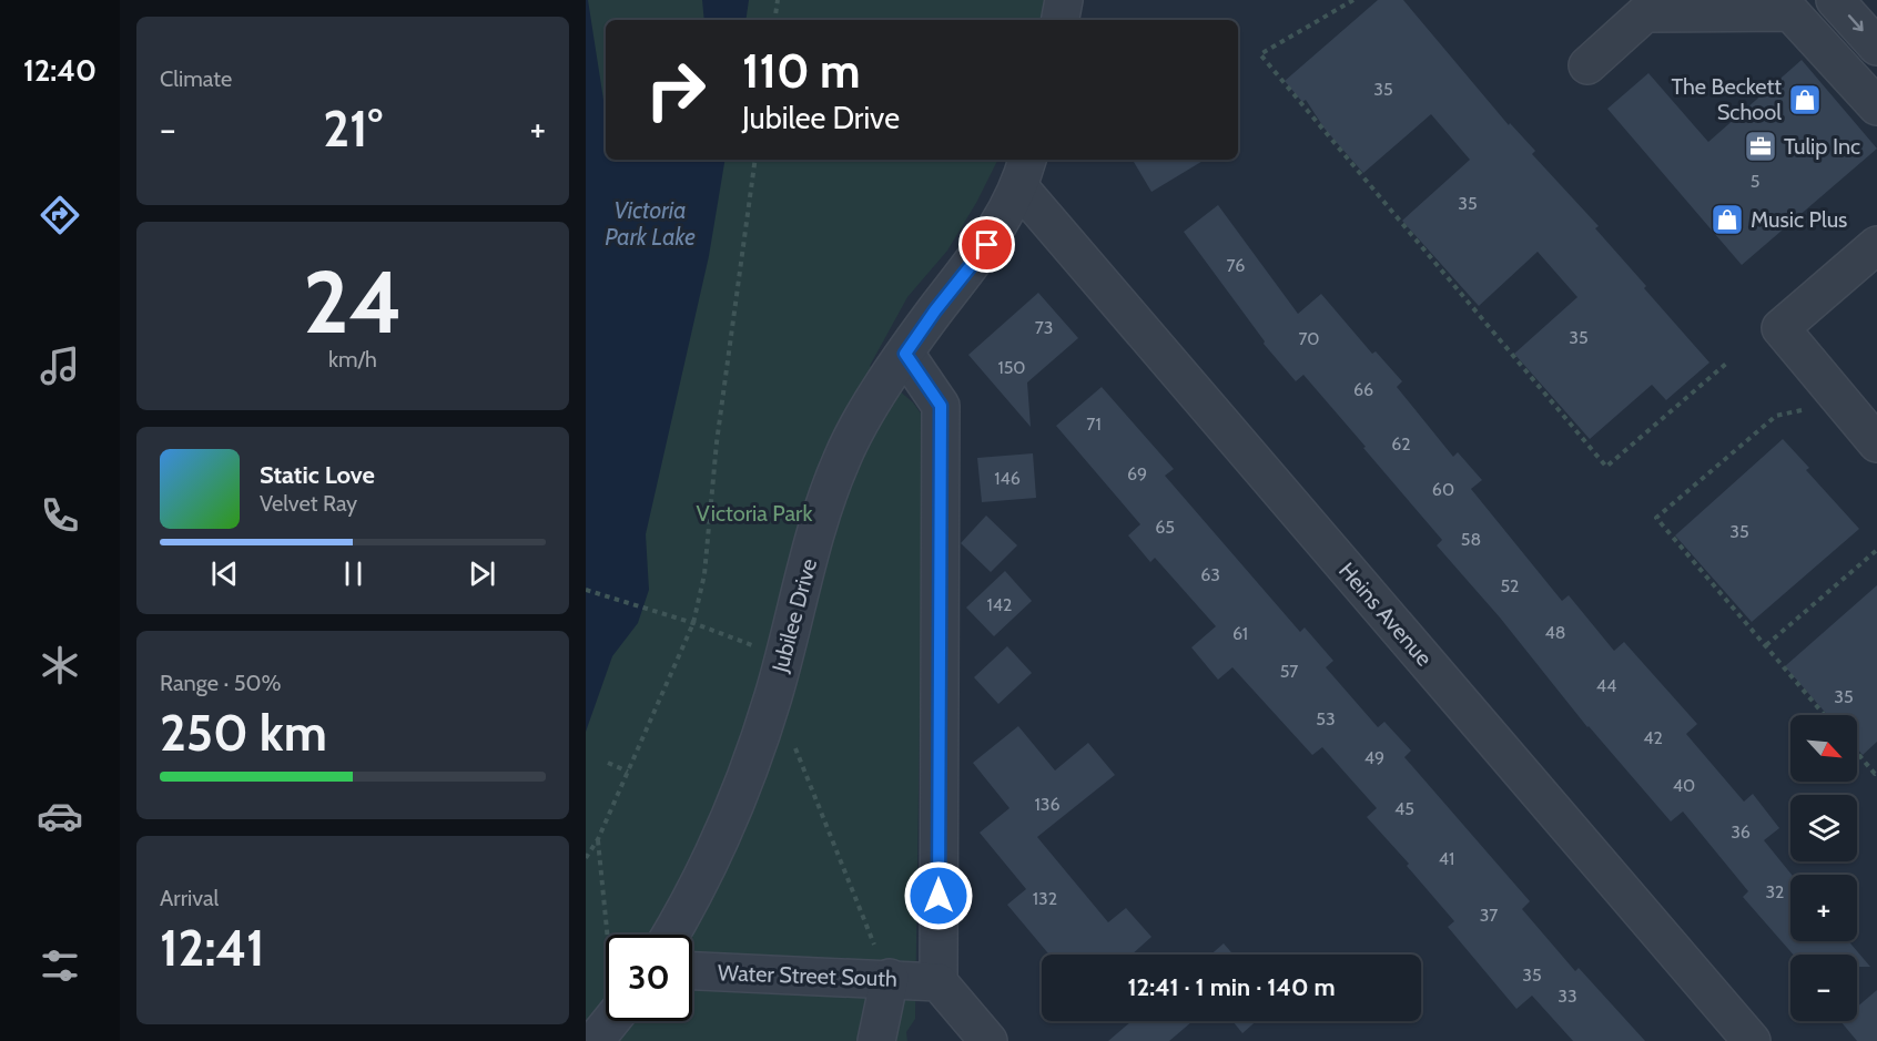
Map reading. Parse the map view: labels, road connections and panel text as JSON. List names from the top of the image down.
{
  "streets": {
    "street": ["Heins Avenue", "Jubilee Drive", "Water Street South"]
  },
  "crossings": [
    ["Heins Avenue", "Jubilee Drive"]
  ],
  "water": ["Victoria Park Lake"],
  "parks": ["Victoria Park"],
  "places": {
    "shop": ["The Beckett School", "Music Plus"],
    "office": ["Tulip Inc"]
  },
  "house_numbers": [
    "35",
    "5",
    "35",
    "76",
    "73",
    "35",
    "70",
    "150",
    "66",
    "71",
    "62",
    "69",
    "146",
    "60",
    "65",
    "35",
    "58",
    "63",
    "52",
    "142",
    "48",
    "61",
    "57",
    "44",
    "35",
    "53",
    "42",
    "49",
    "40",
    "136",
    "45",
    "36",
    "41",
    "32",
    "132",
    "37",
    "35",
    "33"
  ],
  "north": "bottom right",
  "page": {
    "tabs": "12:40",
    "tile": [
      "Climate",
      ["24", "km/h"],
      ["Range · 50%", "250 km"],
      ["Arrival", "12:41"]
    ],
    "turn": ["110 m", "Jubilee Drive"],
    "heat": ["−", "21°", "+"],
    "song": ["Static Love", "Velvet Ray"],
    "map_buttons": ["+", "−"],
    "limit": "30",
    "trip": "12:41 · 1 min · 140 m"
  }
}
